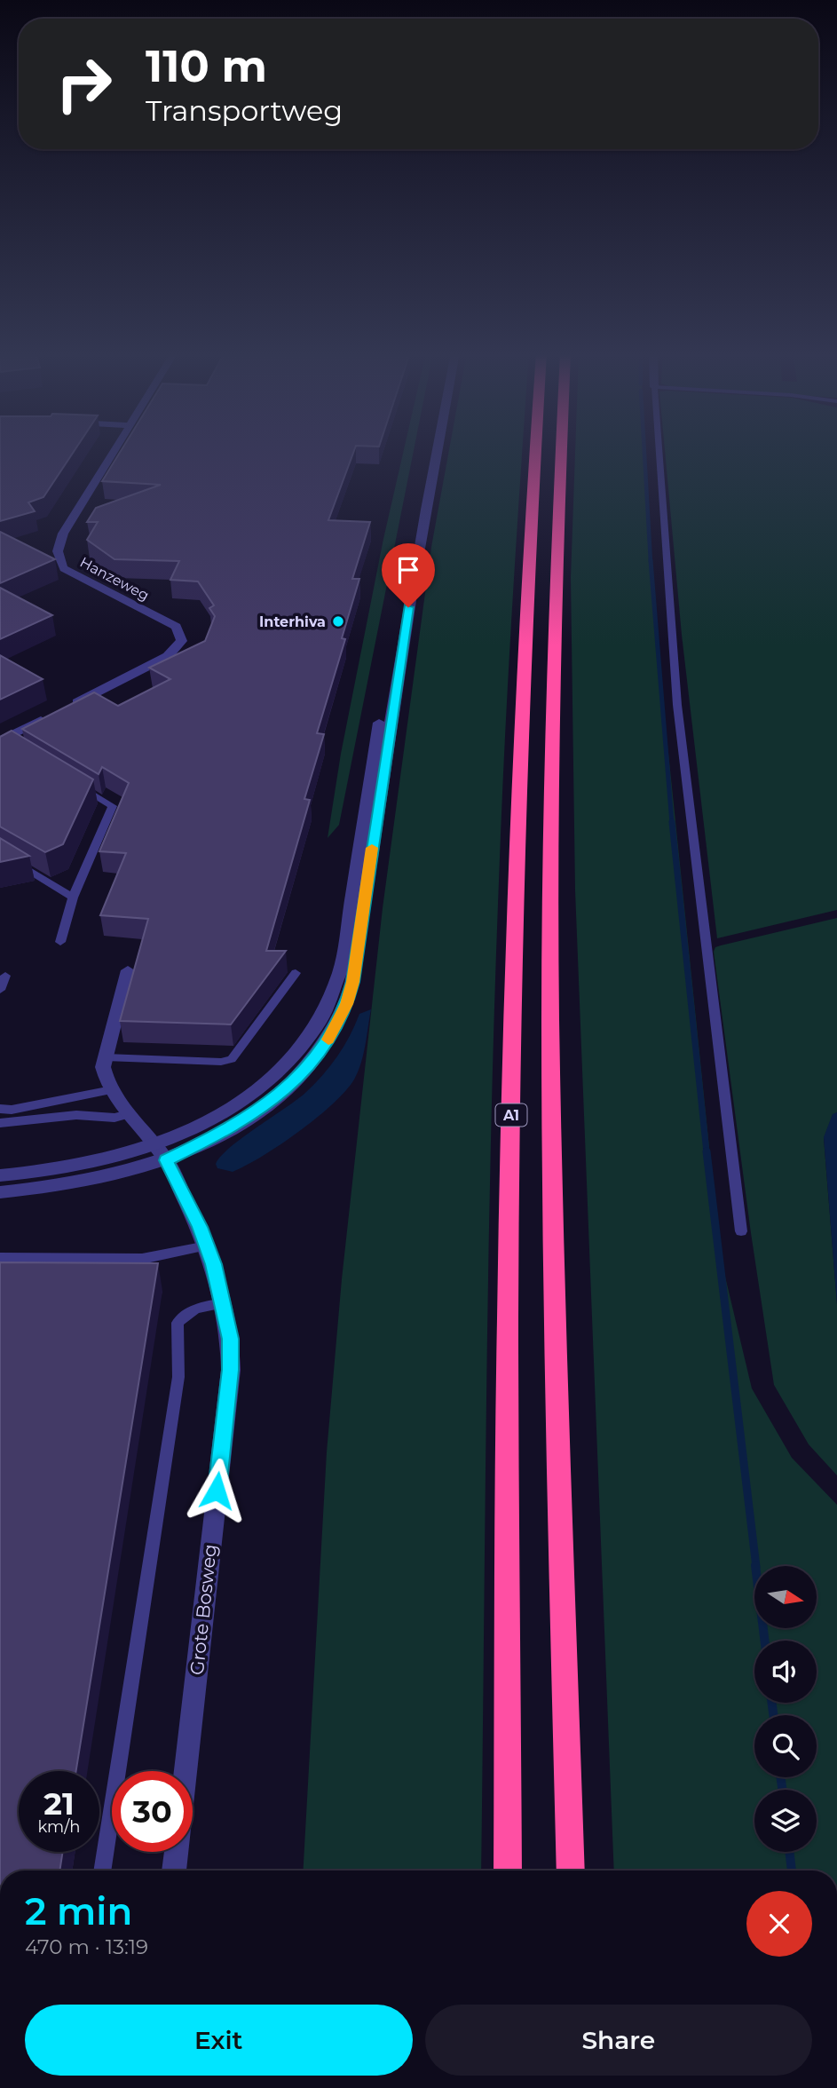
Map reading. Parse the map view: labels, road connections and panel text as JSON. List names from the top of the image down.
{
  "streets": {
    "highway": ["A1"],
    "street": ["Hanzeweg", "Grote Bosweg"]
  },
  "places": ["Interhiva"],
  "north": "right",
  "page": {
    "turn": ["110 m", "Transportweg"],
    "speed": "21 km/h",
    "limit": "30",
    "heading": ["2 min", "470 m · 13:19"],
    "buttons": ["Exit", "Share"]
  }
}
